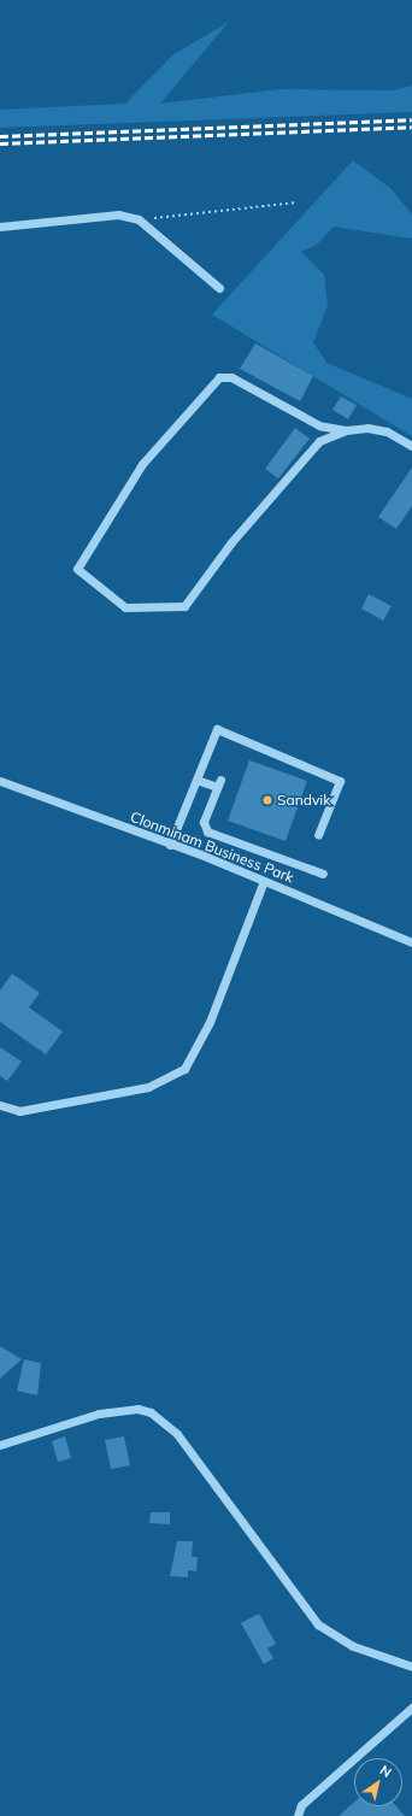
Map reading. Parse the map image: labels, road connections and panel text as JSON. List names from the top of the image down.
{
  "streets": {
    "street": ["Clonminam Business Park"]
  },
  "places": ["Sandvik"],
  "north": "top right"
}
